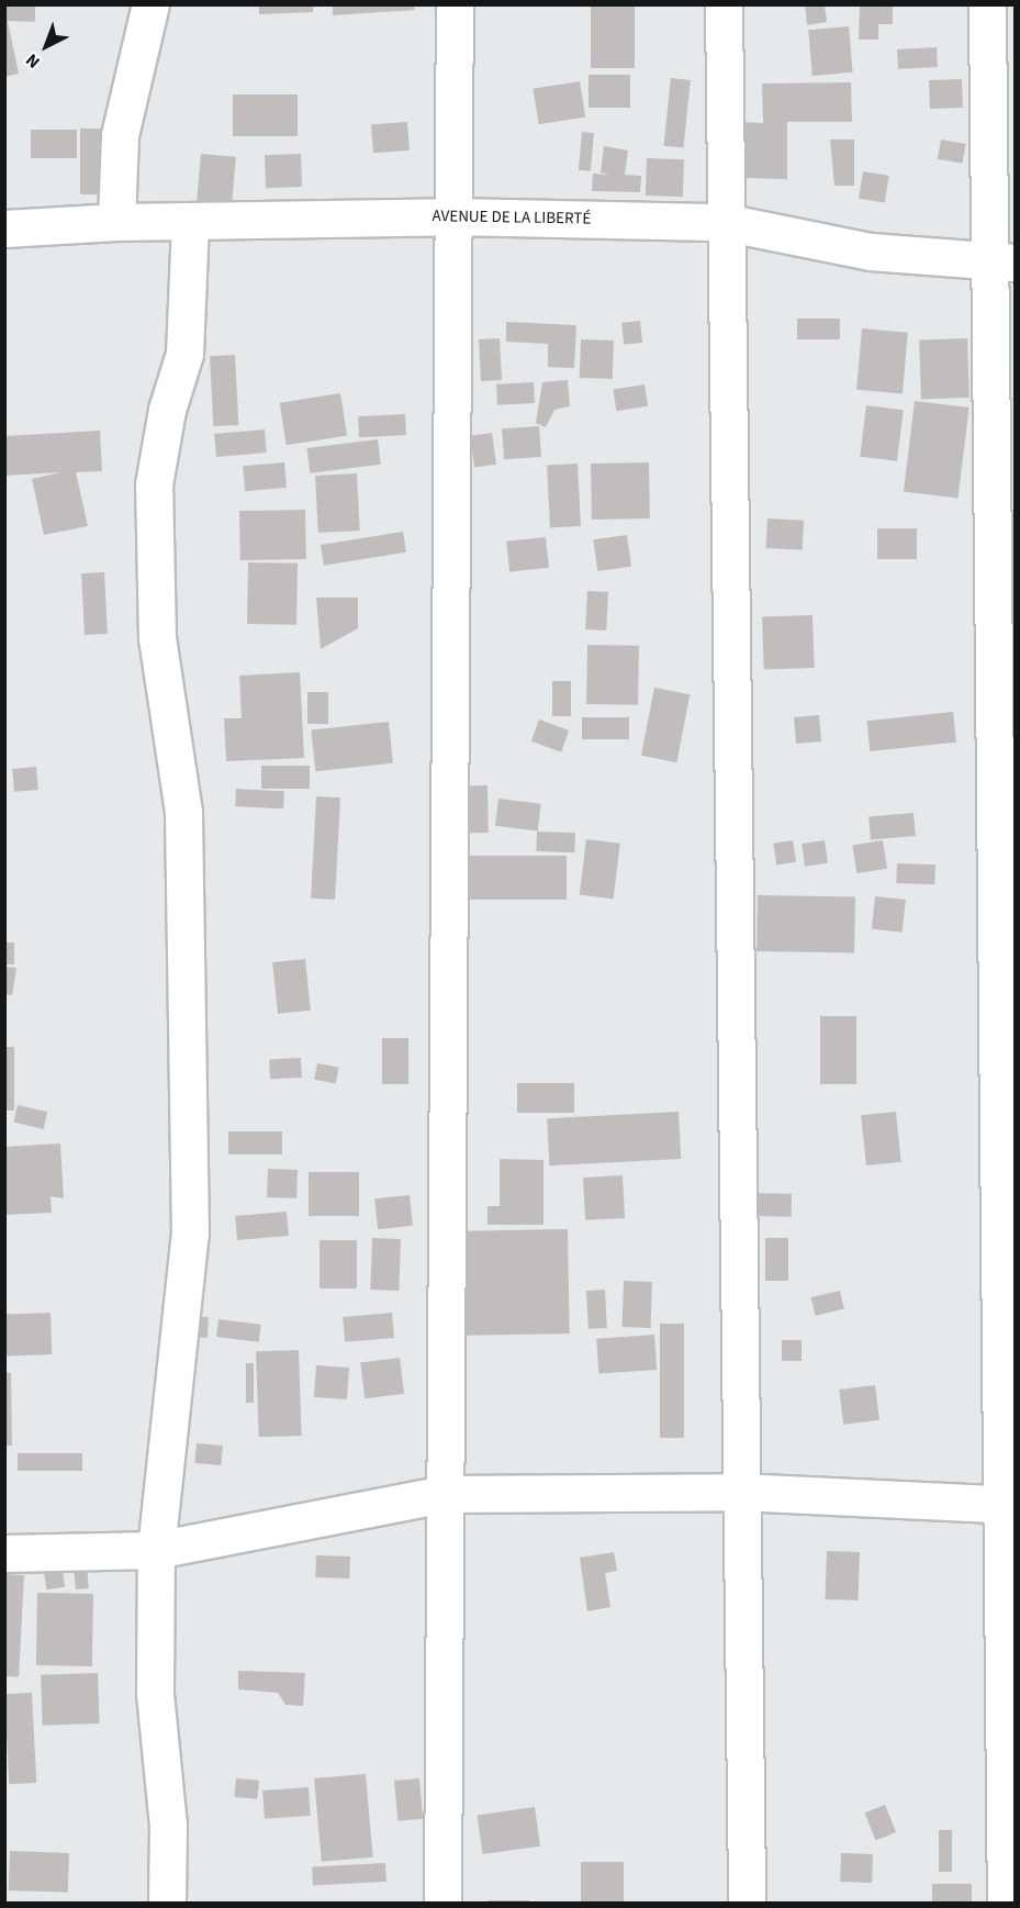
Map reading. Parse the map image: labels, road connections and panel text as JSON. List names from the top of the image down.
{
  "streets": {
    "street": ["AVENUE DE LA LIBERTÉ"]
  },
  "north": "bottom left"
}
